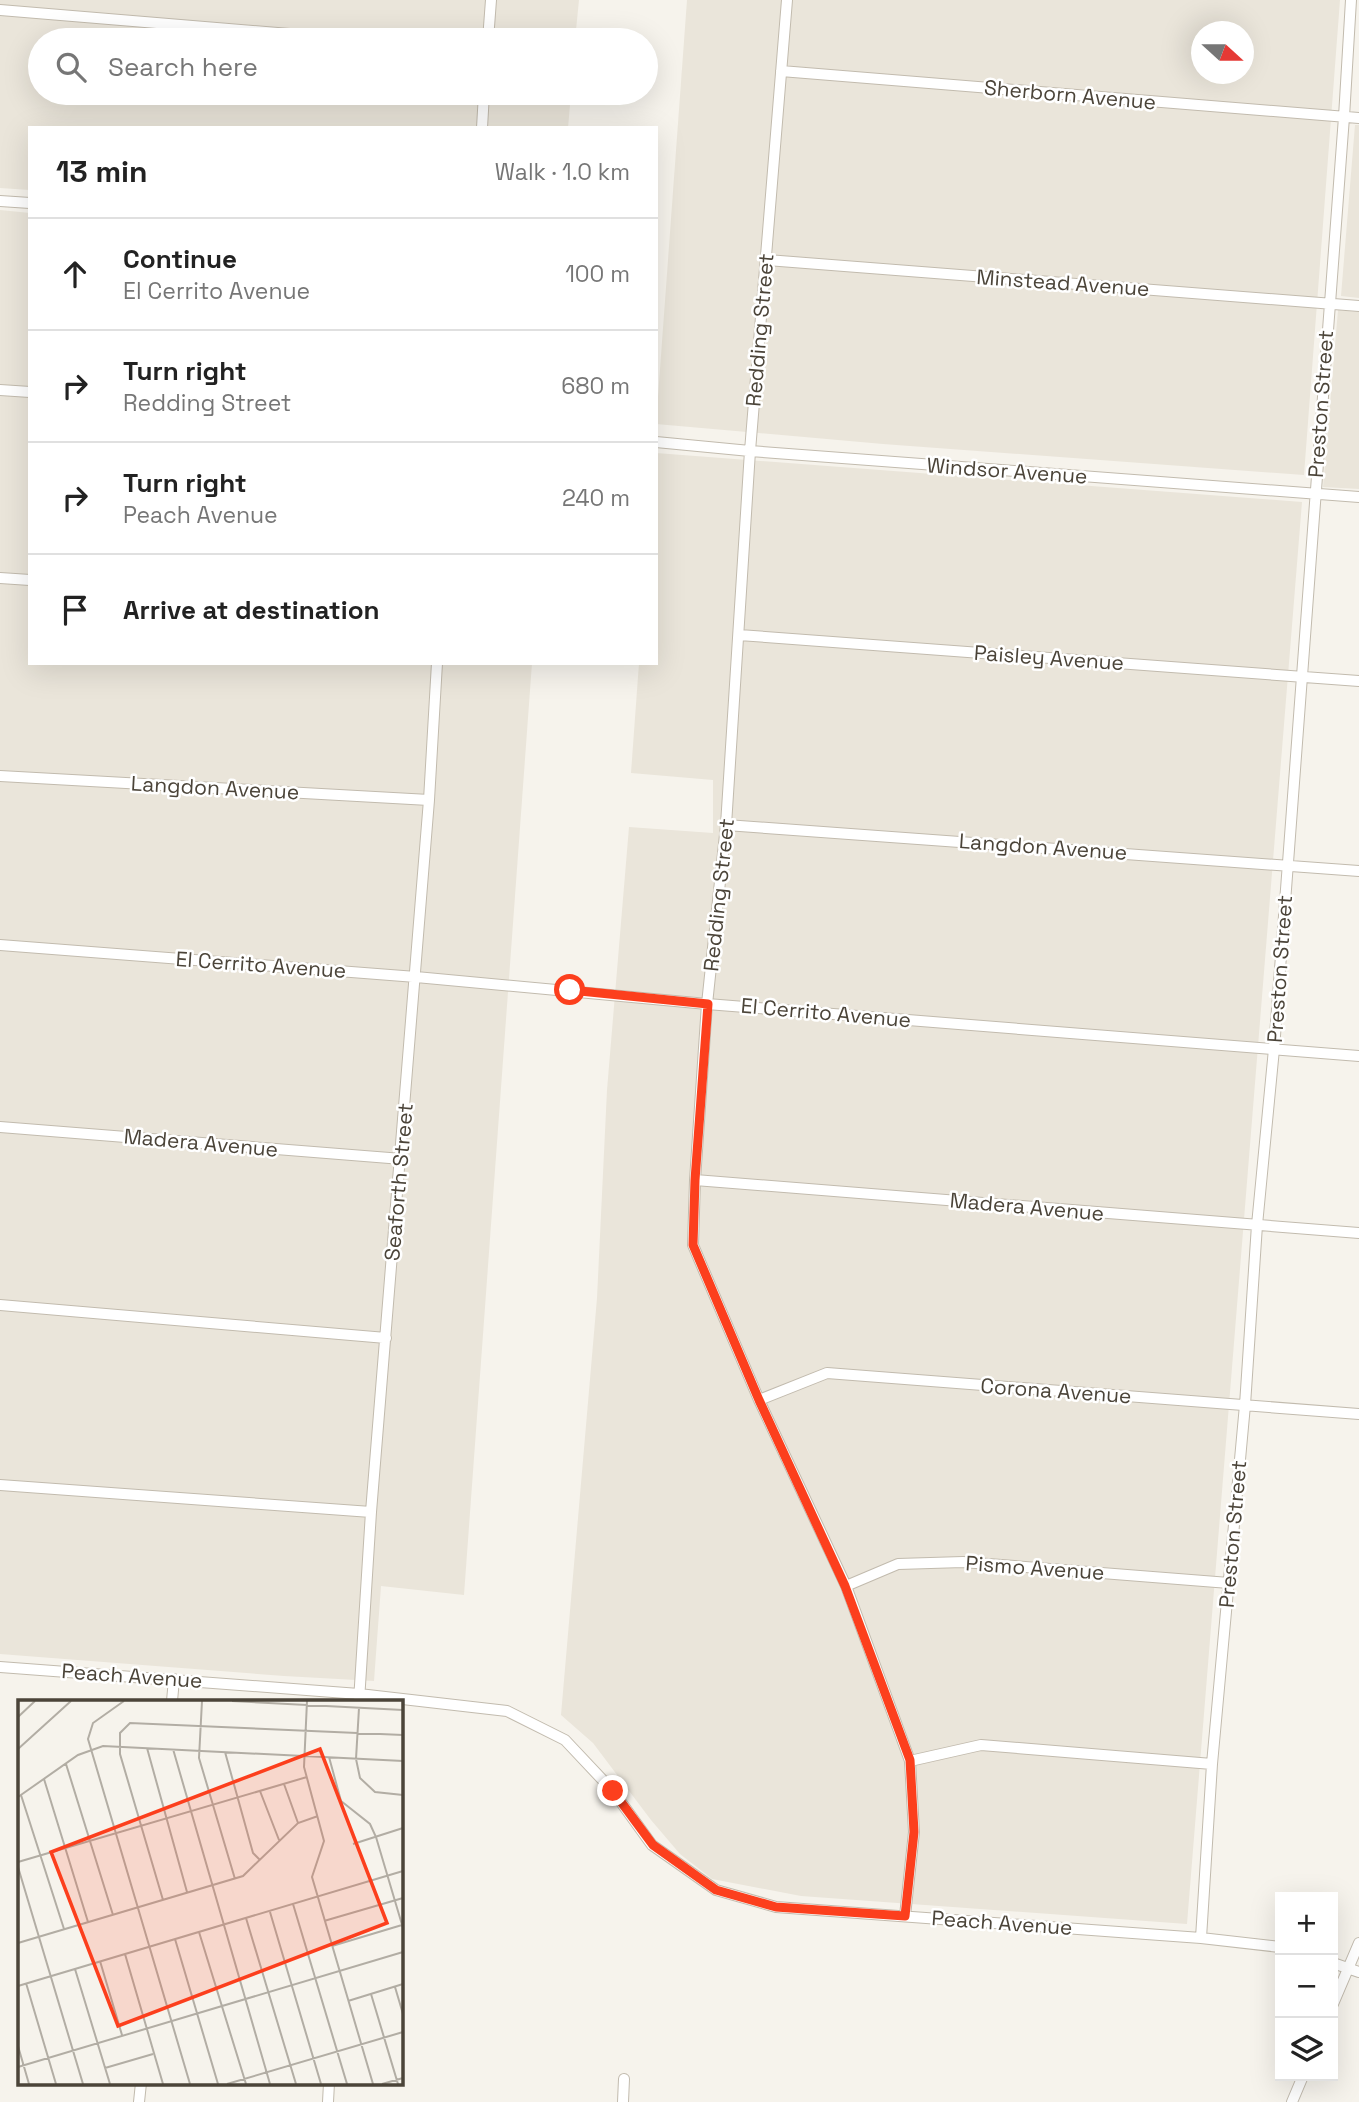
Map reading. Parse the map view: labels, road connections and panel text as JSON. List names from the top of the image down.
{
  "streets": {
    "street": [
      "Sherborn Avenue",
      "Minstead Avenue",
      "Redding Street",
      "Preston Street",
      "Windsor Avenue",
      "Paisley Avenue",
      "Langdon Avenue",
      "El Cerrito Avenue",
      "Madera Avenue",
      "Seaforth Street",
      "Corona Avenue",
      "Pismo Avenue",
      "Peach Avenue"
    ]
  },
  "crossings": [
    ["Sherborn Avenue", "Redding Street"],
    ["Sherborn Avenue", "Preston Street"],
    ["Minstead Avenue", "Redding Street"],
    ["Minstead Avenue", "Preston Street"],
    ["Redding Street", "Windsor Avenue"],
    ["Redding Street", "Paisley Avenue"],
    ["Redding Street", "Langdon Avenue"],
    ["Redding Street", "El Cerrito Avenue"],
    ["Redding Street", "Madera Avenue"],
    ["Redding Street", "Corona Avenue"],
    ["Redding Street", "Pismo Avenue"],
    ["Redding Street", "Peach Avenue"],
    ["Preston Street", "Windsor Avenue"],
    ["Preston Street", "Paisley Avenue"],
    ["Preston Street", "Langdon Avenue"],
    ["Preston Street", "El Cerrito Avenue"],
    ["Preston Street", "Madera Avenue"],
    ["Preston Street", "Corona Avenue"],
    ["Preston Street", "Pismo Avenue"],
    ["Preston Street", "Peach Avenue"],
    ["Langdon Avenue", "Seaforth Street"],
    ["El Cerrito Avenue", "Seaforth Street"],
    ["Madera Avenue", "Seaforth Street"],
    ["Seaforth Street", "Peach Avenue"]
  ],
  "north": "right",
  "page": {
    "search": "Search here",
    "heading": ["13 min", "Walk · 1.0 km"],
    "list": [
      ["Continue", "El Cerrito Avenue", "100 m"],
      ["Turn right", "Redding Street", "680 m"],
      ["Turn right", "Peach Avenue", "240 m"],
      "Arrive at destination"
    ],
    "map_buttons": ["+", "−"]
  }
}
